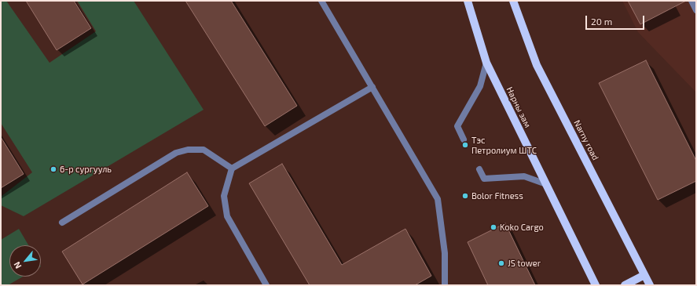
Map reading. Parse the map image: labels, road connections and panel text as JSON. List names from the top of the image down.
{
  "streets": {
    "main road": ["Нарны зам", "Narny road"]
  },
  "places": [
    "Тэс Петролиум ШТС",
    "6-р сургууль",
    "Bolor Fitness",
    "Koko Cargo",
    "JS tower"
  ],
  "scale_bar": "20 m",
  "north": "bottom left"
}
